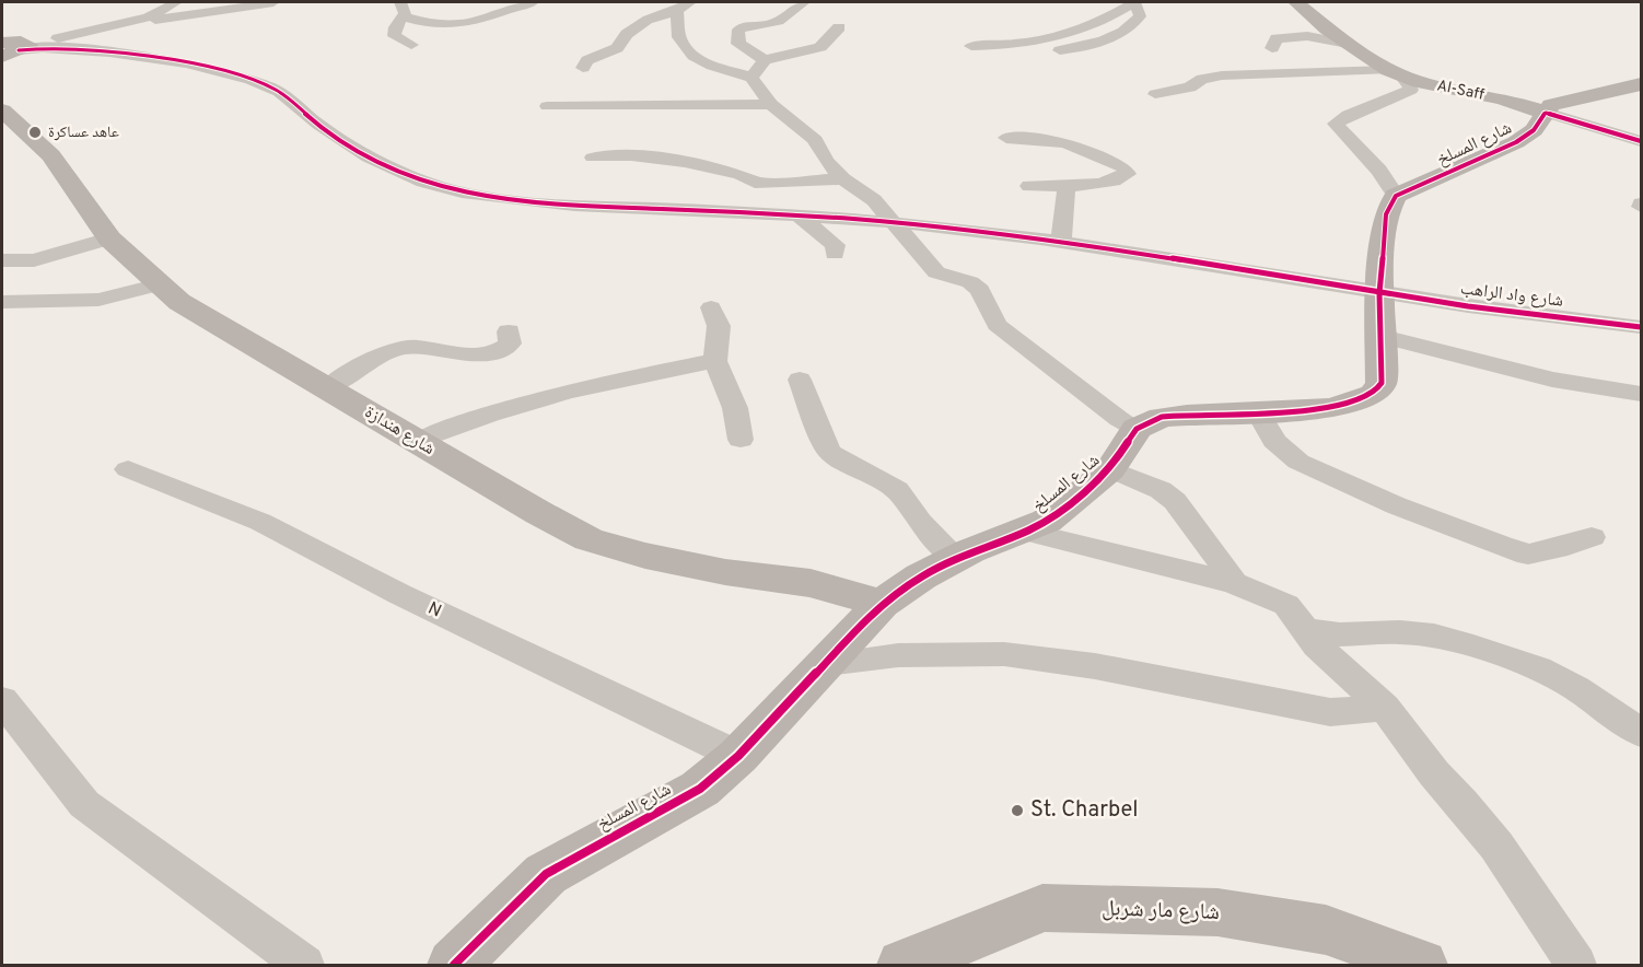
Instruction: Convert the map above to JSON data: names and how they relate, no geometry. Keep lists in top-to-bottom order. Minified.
{"streets":{"street":["Al-Saff","شارع المسلخ","شارع واد الراهب","شارع هندازة","N","شارع مار شربل"]},"crossings":[["Al-Saff","شارع المسلخ"],["شارع المسلخ","شارع هندازة"],["شارع المسلخ","N"]],"places":["عاهد عساكرة","St. Charbel"]}
